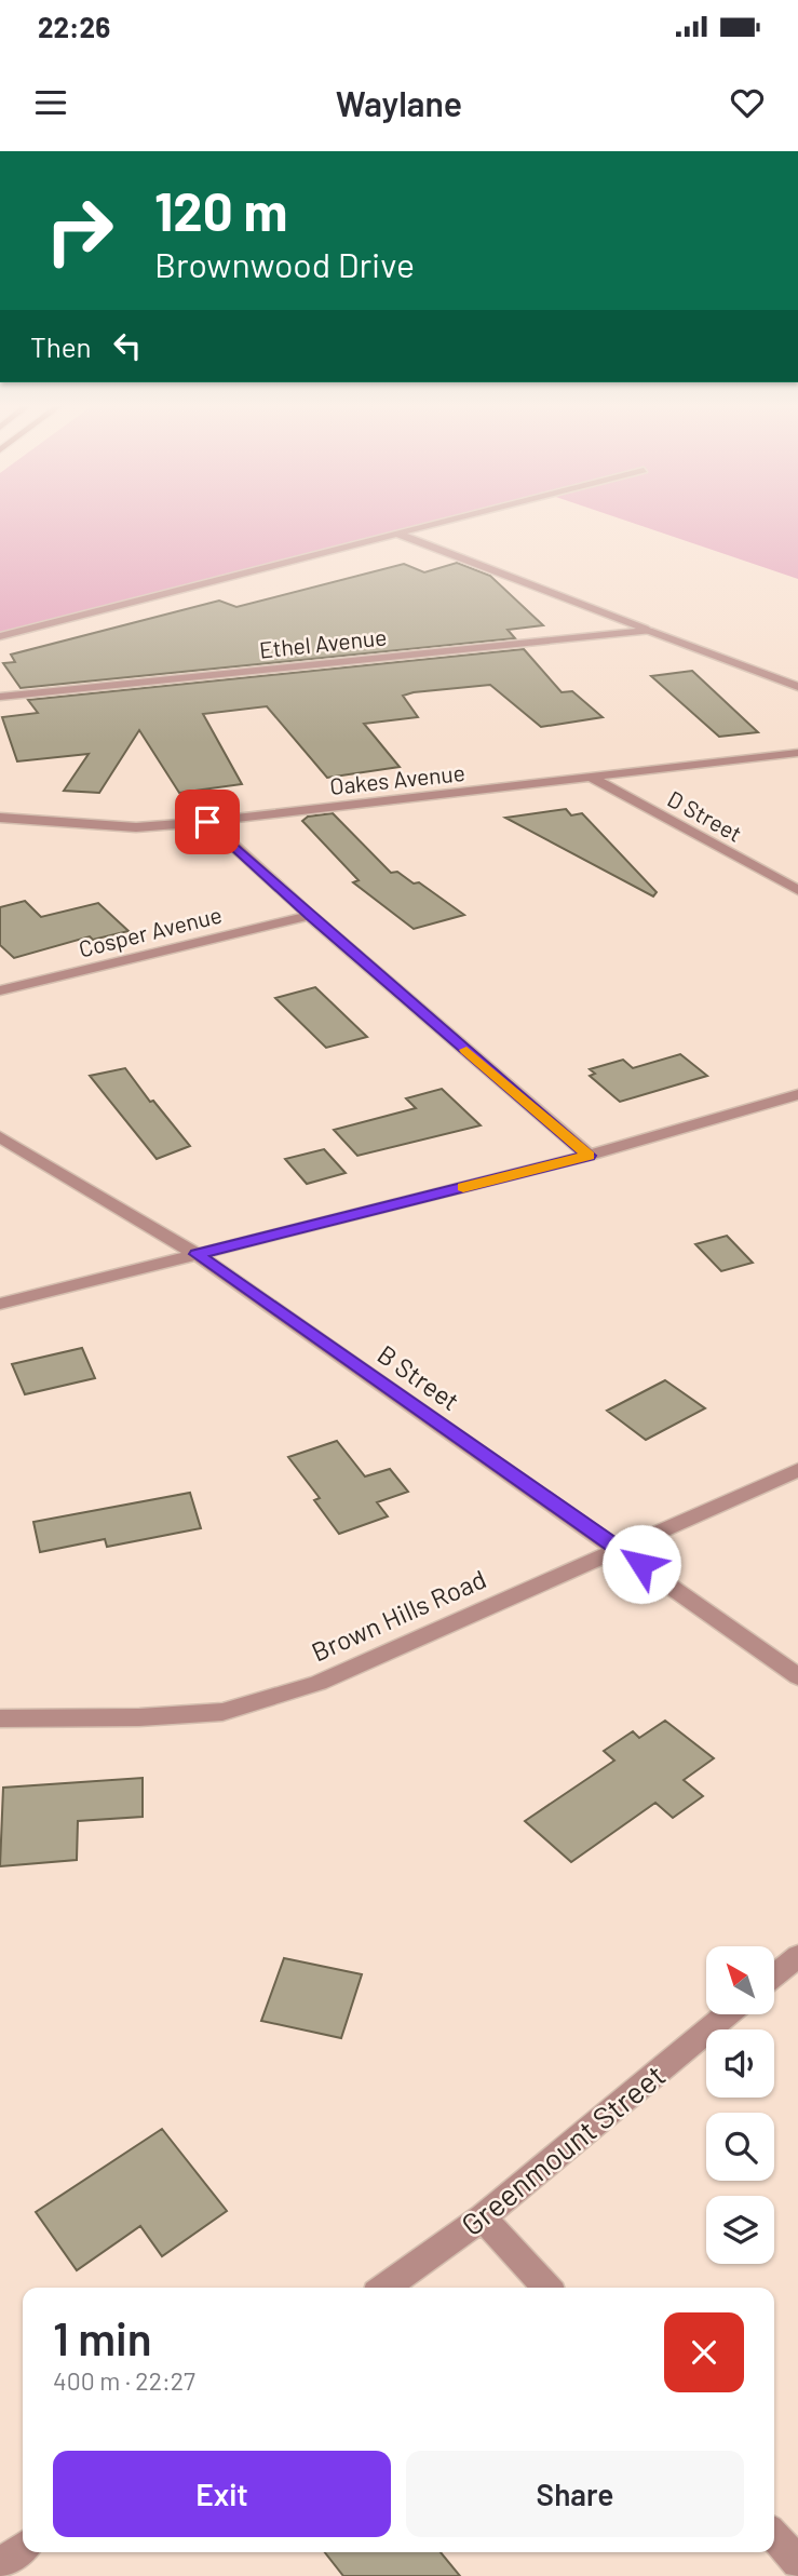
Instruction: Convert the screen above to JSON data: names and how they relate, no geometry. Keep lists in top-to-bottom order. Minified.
{"streets":{"street":["Ethel Avenue","Oakes Avenue","D Street","Cosper Avenue","B Street","Brown Hills Road","Greenmount Street"]},"crossings":[["Oakes Avenue","D Street"],["B Street","Brown Hills Road"]],"north":"top left","page":{"status":"22:26","header":"Waylane","turn":["120 m","Brownwood Drive"],"then":"Then","heading":["1 min","400 m · 22:27"],"buttons":["Exit","Share"]}}
